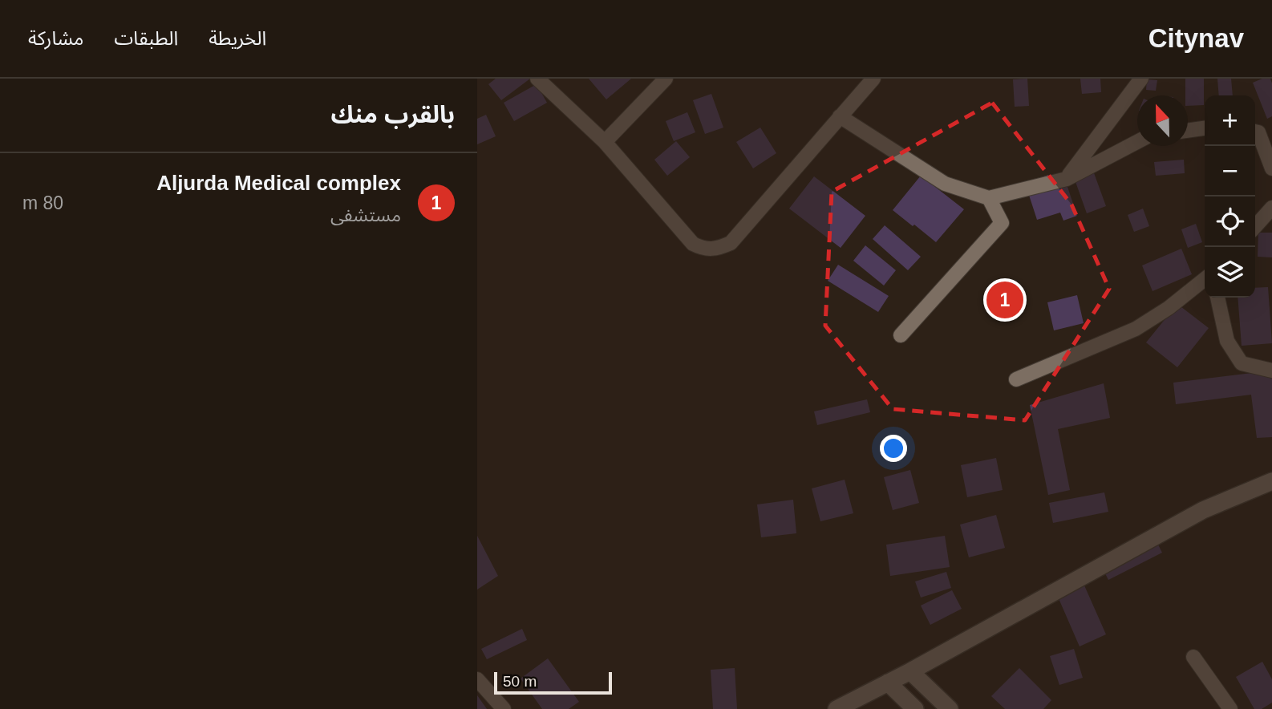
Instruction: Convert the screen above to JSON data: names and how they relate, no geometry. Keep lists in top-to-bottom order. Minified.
{"scale_bar":"50 m","north":"top","page":{"header":"Citynav","nav":["الخريطة","الطبقات","مشاركة"],"heading":"بالقرب منك","map_buttons":["+","−"],"list":[{"mark":"1","name":"Aljurda Medical complex","note":"مستشفى","value":"80 m"}],"pins":"1","scale":"50 m"}}
